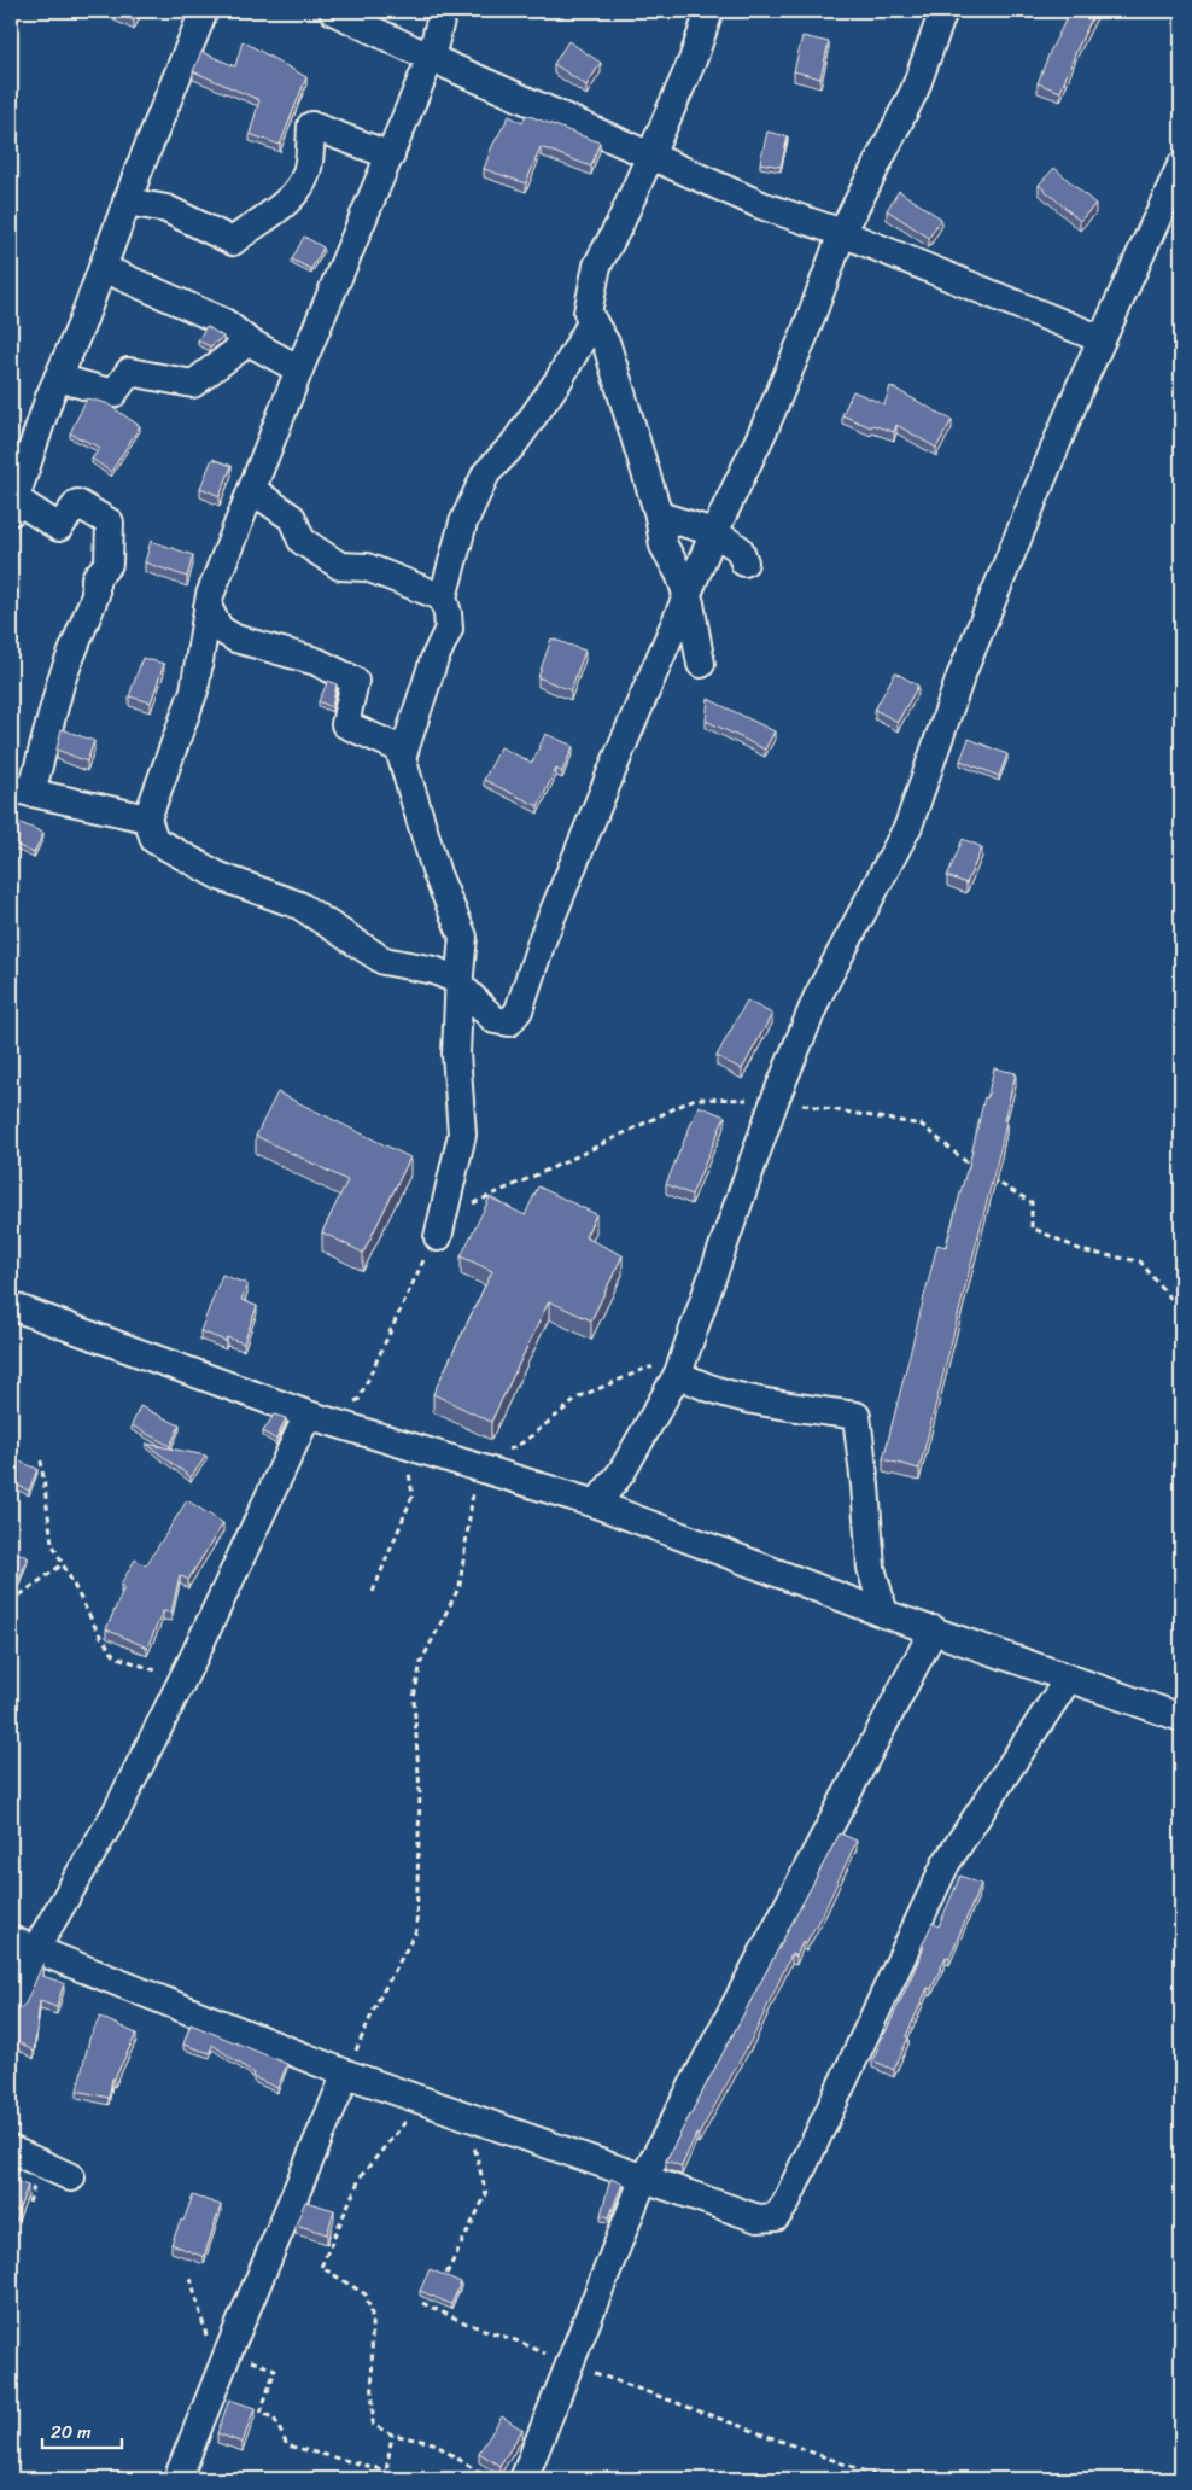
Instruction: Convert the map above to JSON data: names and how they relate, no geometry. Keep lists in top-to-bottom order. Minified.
{"scale_bar":"20 m"}
